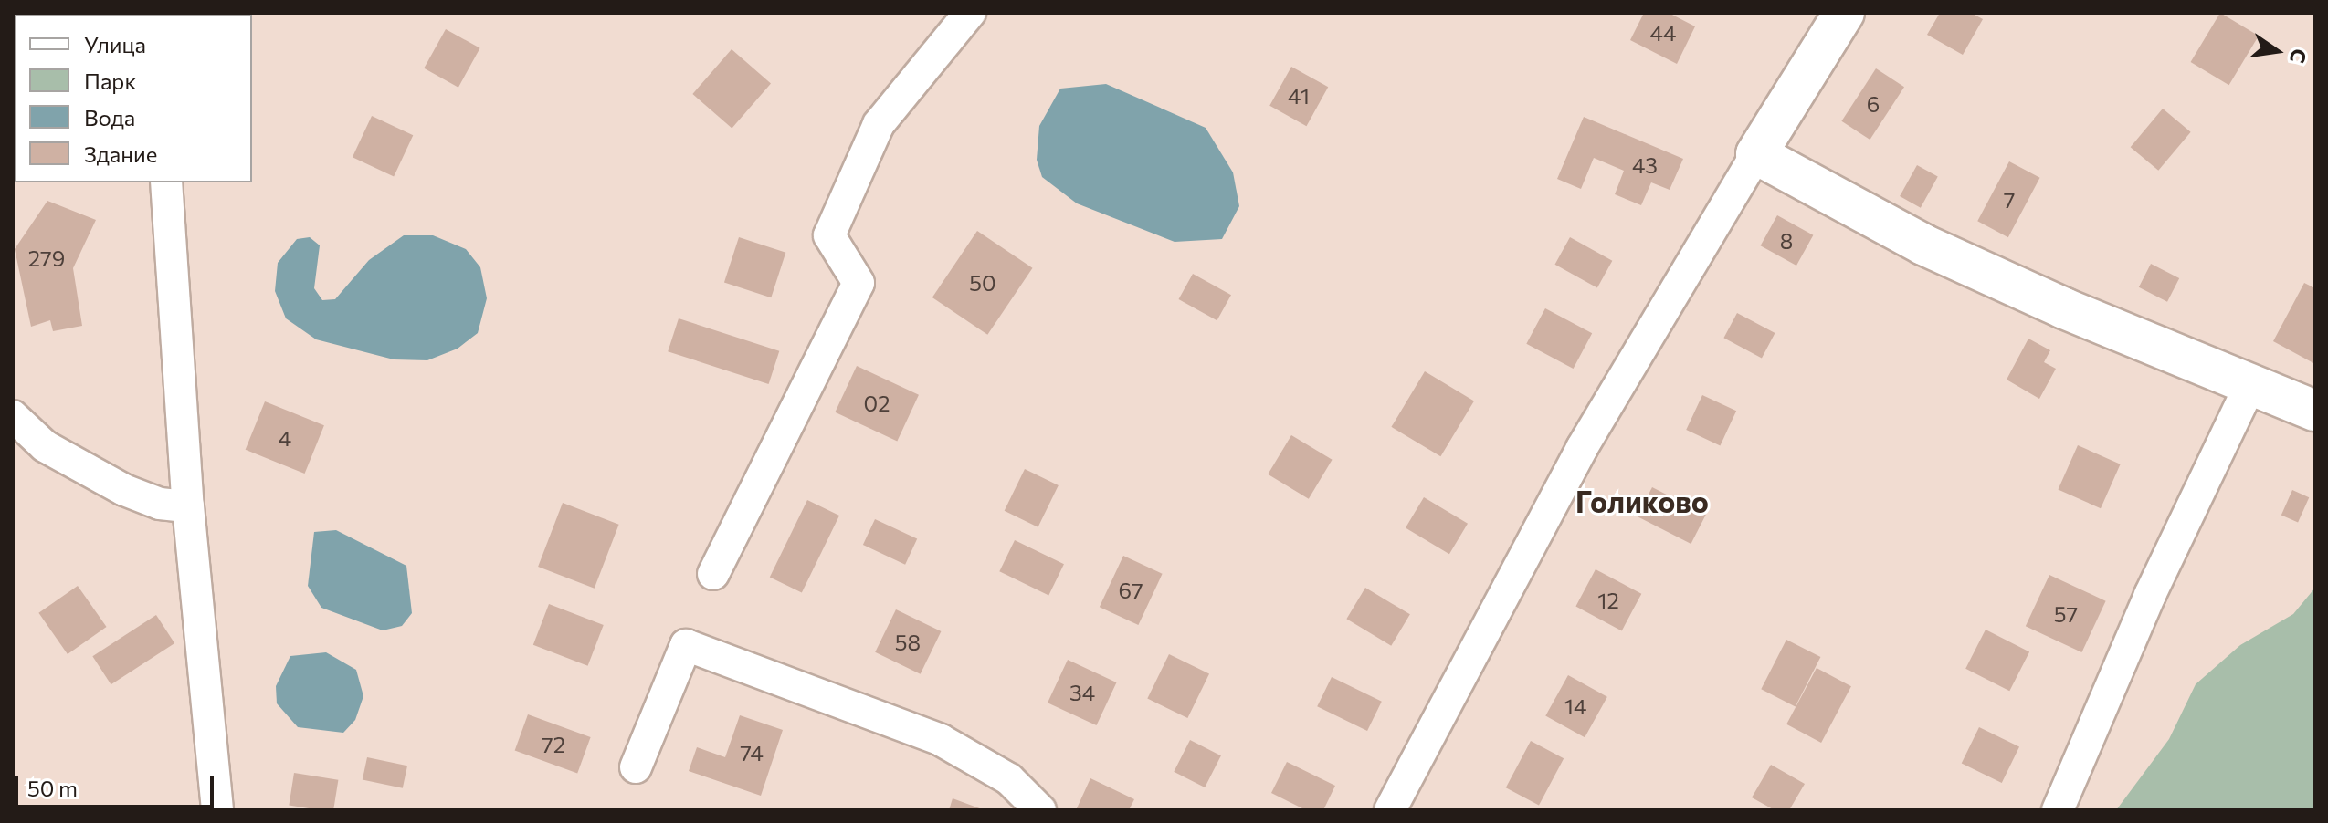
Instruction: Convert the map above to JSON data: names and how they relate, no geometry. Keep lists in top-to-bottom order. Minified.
{"districts":["Голиково"],"house_numbers":["44","41","6","43","7","8","279","50","02","4","67","12","57","58","34","14","72","74"],"legend":["Улица","Парк","Вода","Здание"],"scale_bar":"50 m","north":"right"}
